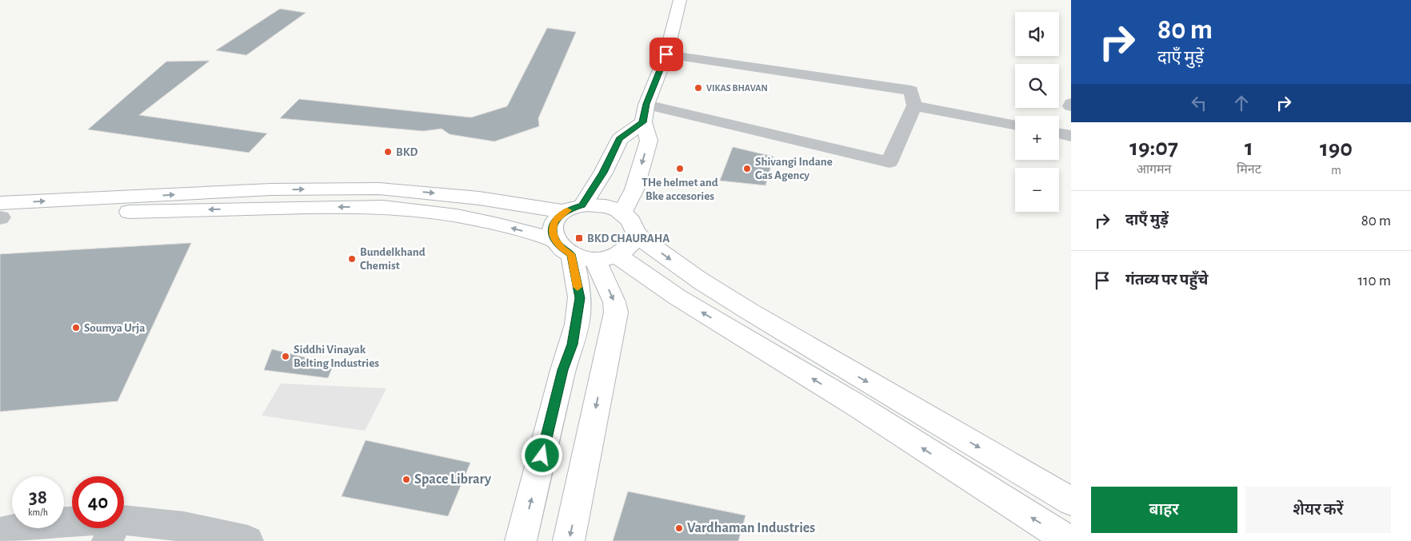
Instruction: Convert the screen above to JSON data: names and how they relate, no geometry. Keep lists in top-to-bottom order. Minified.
{"places":{"other":["VIKAS BHAVAN","BKD","THe helmet and Bke accesories","Shivangi Indane Gas Agency","Bundelkhand Chemist","Soumya Urja","Siddhi Vinayak Belting Industries","Space Library","Vardhaman Industries"],"transit":["BKD CHAURAHA"]},"page":{"turn":["80 m","दाएँ मुड़ें"],"map_buttons":["+","−"],"eta":["19:07","आगमन","1","मिनट","190","m"],"list":[{"name":"दाएँ मुड़ें","value":"80 m"},{"name":"गंतव्य पर पहुँचे","value":"110 m"}],"speed":"38 km/h","limit":"40","buttons":["बाहर","शेयर करें"]}}
